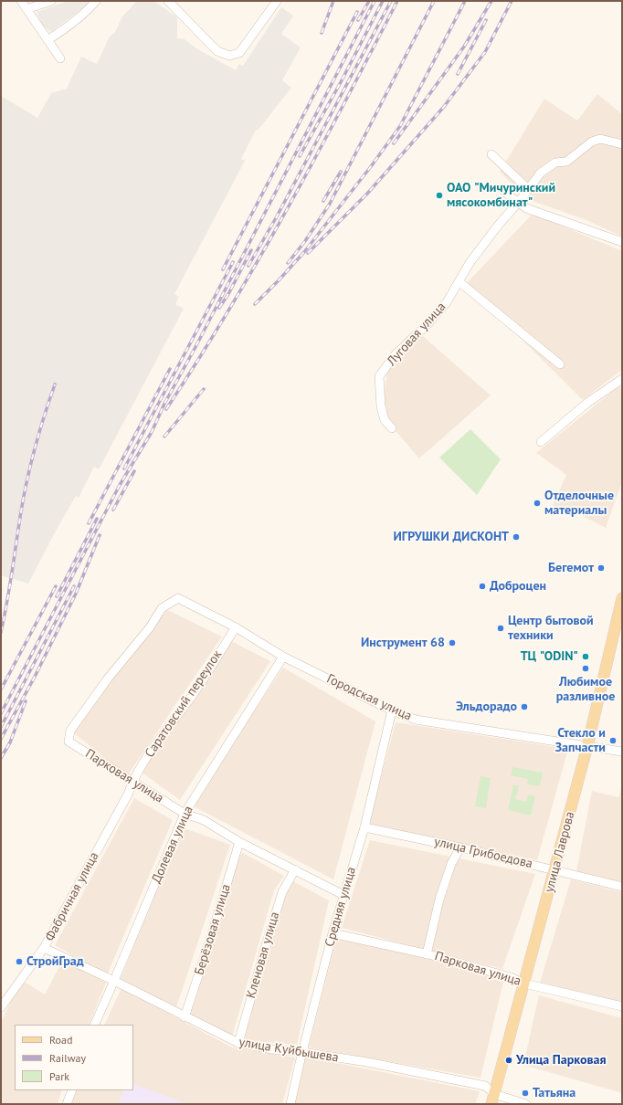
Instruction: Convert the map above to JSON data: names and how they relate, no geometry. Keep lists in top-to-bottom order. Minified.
{"streets":{"main road":["улица Лаврова"],"street":["Луговая улица","Городская улица","Саратовский переулок","Парковая улица","Долевая улица","улица Грибоедова","Фабричная улица","Средняя улица","Берёзовая улица","Кленовая улица","улица Куйбышева"]},"crossings":[["Городская улица","Саратовский переулок"],["Городская улица","Парковая улица"],["Городская улица","Долевая улица"],["Городская улица","улица Лаврова"],["Городская улица","Средняя улица"],["Саратовский переулок","Парковая улица"],["Саратовский переулок","Фабричная улица"],["Парковая улица","Долевая улица"],["Парковая улица","улица Лаврова"],["Парковая улица","Фабричная улица"],["Парковая улица","Средняя улица"],["Парковая улица","Берёзовая улица"],["Парковая улица","Кленовая улица"],["Долевая улица","улица Куйбышева"],["улица Лаврова","улица Грибоедова"],["улица Лаврова","улица Куйбышева"],["улица Грибоедова","Средняя улица"],["Фабричная улица","улица Куйбышева"],["Средняя улица","улица Куйбышева"],["Берёзовая улица","улица Куйбышева"],["Кленовая улица","улица Куйбышева"]],"places":["ОАО \"Мичуринский мясокомбинат\"","Отделочные материалы","ИГРУШКИ ДИСКОНТ","Бегемот","Доброцен","Центр бытовой техники","Инструмент 68","ТЦ \"ODIN\"","Любимое разливное","Эльдорадо","Стекло и Запчасти","СтройГрад","Улица Парковая","Татьяна"],"legend":["Road","Railway","Park"]}
